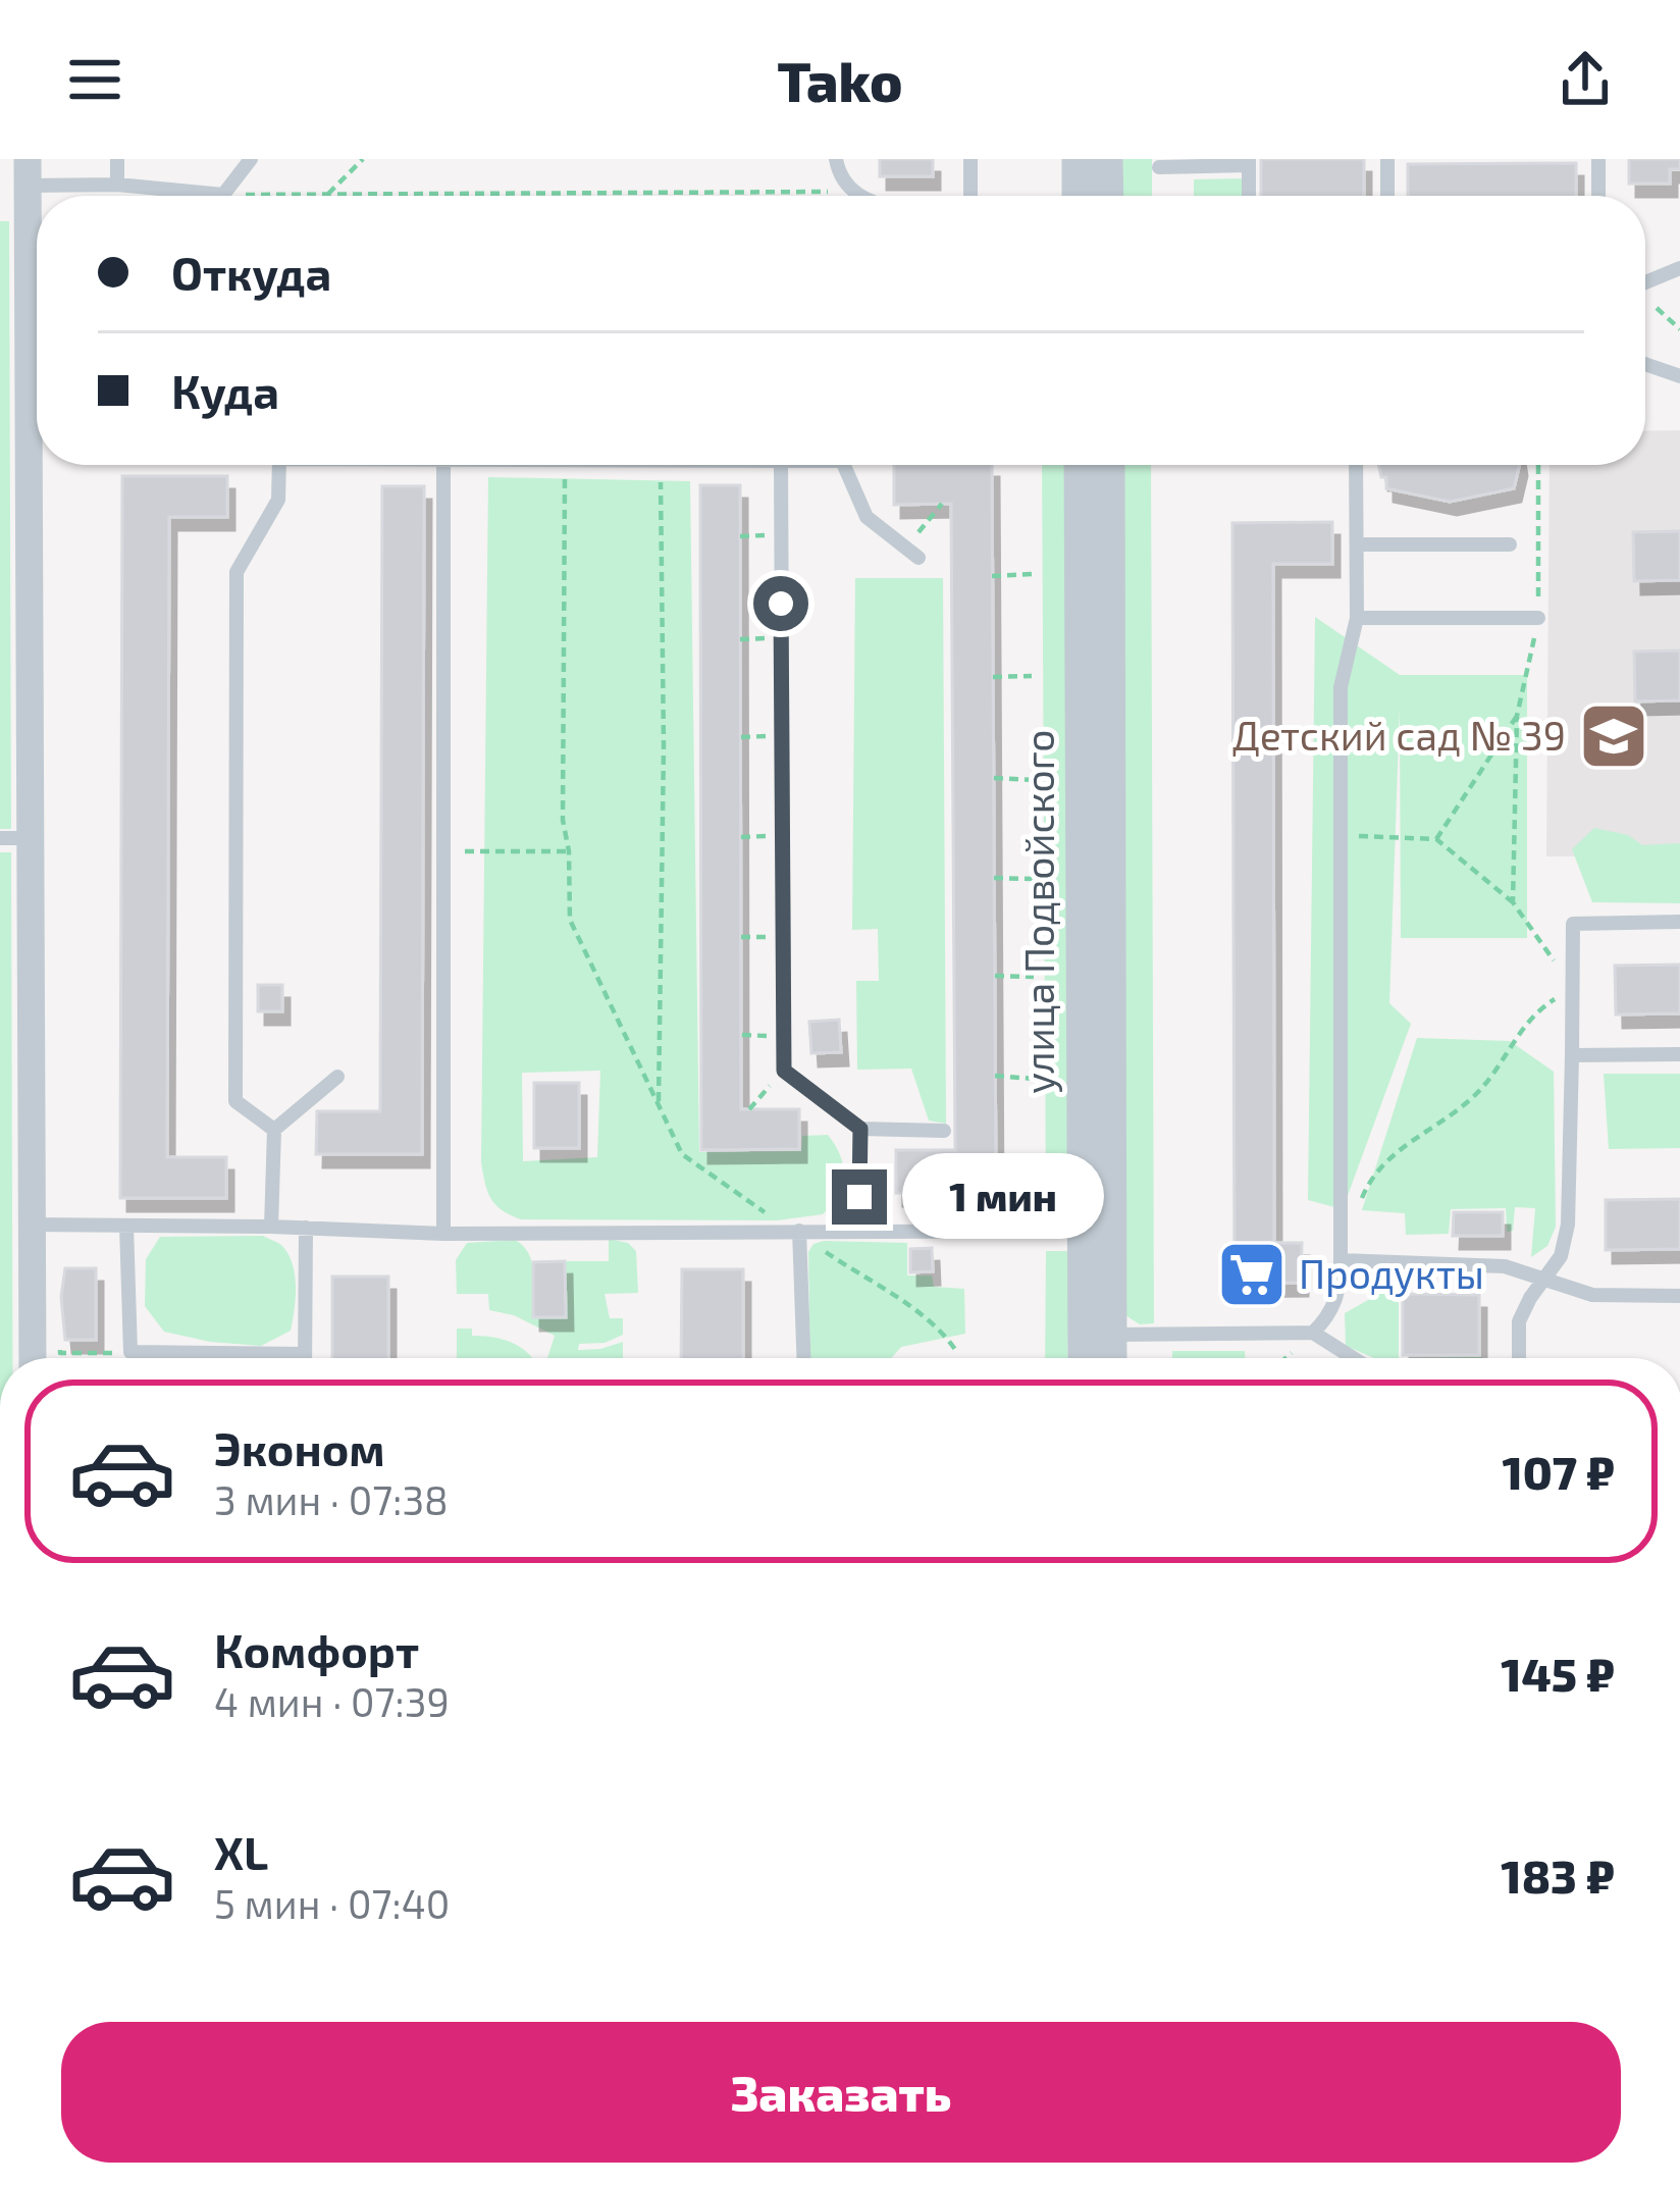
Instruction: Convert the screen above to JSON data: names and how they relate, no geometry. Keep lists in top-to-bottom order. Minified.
{"streets":{"street":["улица Подвойского"]},"places":{"school or university":["Детский сад № 39"],"supermarket":["Продукты"]},"page":{"header":"Tako","banner":["Откуда","Куда"],"bubble":"1 мин","list":[{"name":"Эконом","note":"3 мин · 07:38","value":"107 ₽"},{"name":"Комфорт","note":"4 мин · 07:39","value":"145 ₽"},{"name":"XL","note":"5 мин · 07:40","value":"183 ₽"}],"buttons":"Заказать"}}
